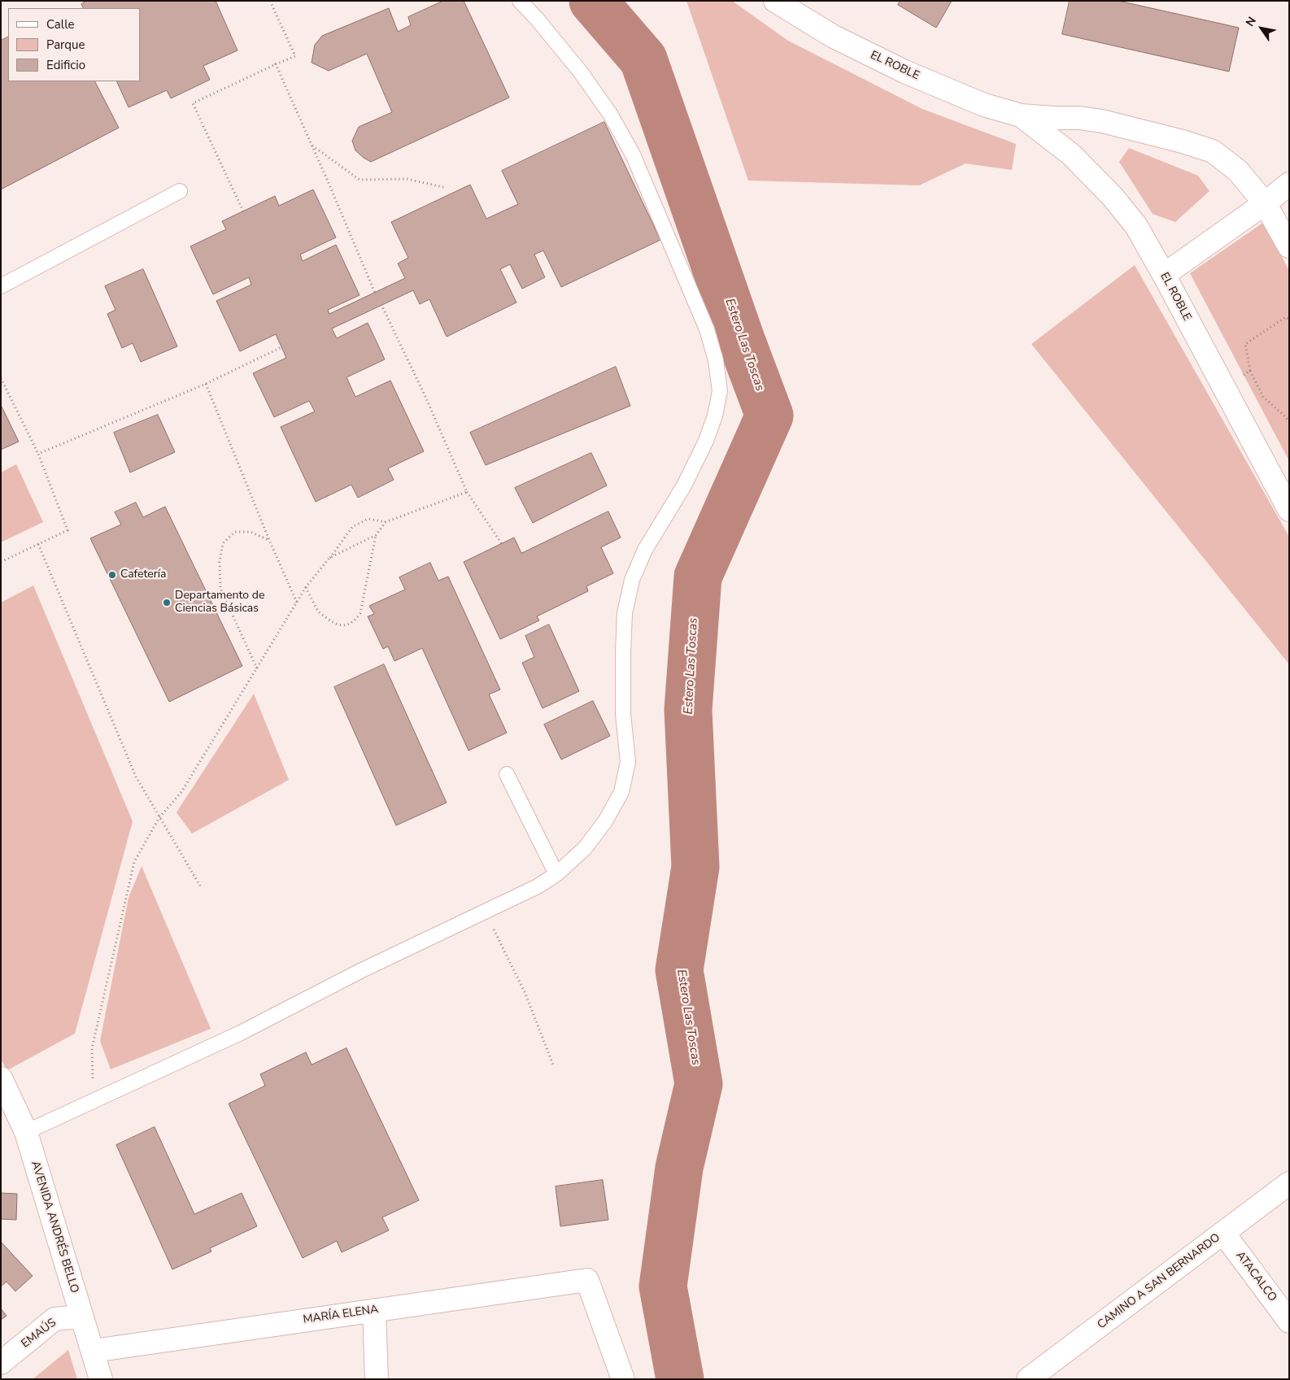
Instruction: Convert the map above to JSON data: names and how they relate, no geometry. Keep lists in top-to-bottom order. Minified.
{"streets":{"street":["EL ROBLE","AVENIDA ANDRÉS BELLO","ATACALCO","CAMINO A SAN BERNARDO","MARÍA ELENA","EMAÚS"]},"crossings":[["AVENIDA ANDRÉS BELLO","MARÍA ELENA"],["AVENIDA ANDRÉS BELLO","EMAÚS"],["ATACALCO","CAMINO A SAN BERNARDO"]],"water":["Estero Las Toscas"],"places":["Cafetería","Departamento de Ciencias Básicas"],"legend":["Calle","Parque","Edificio"],"north":"top left"}
